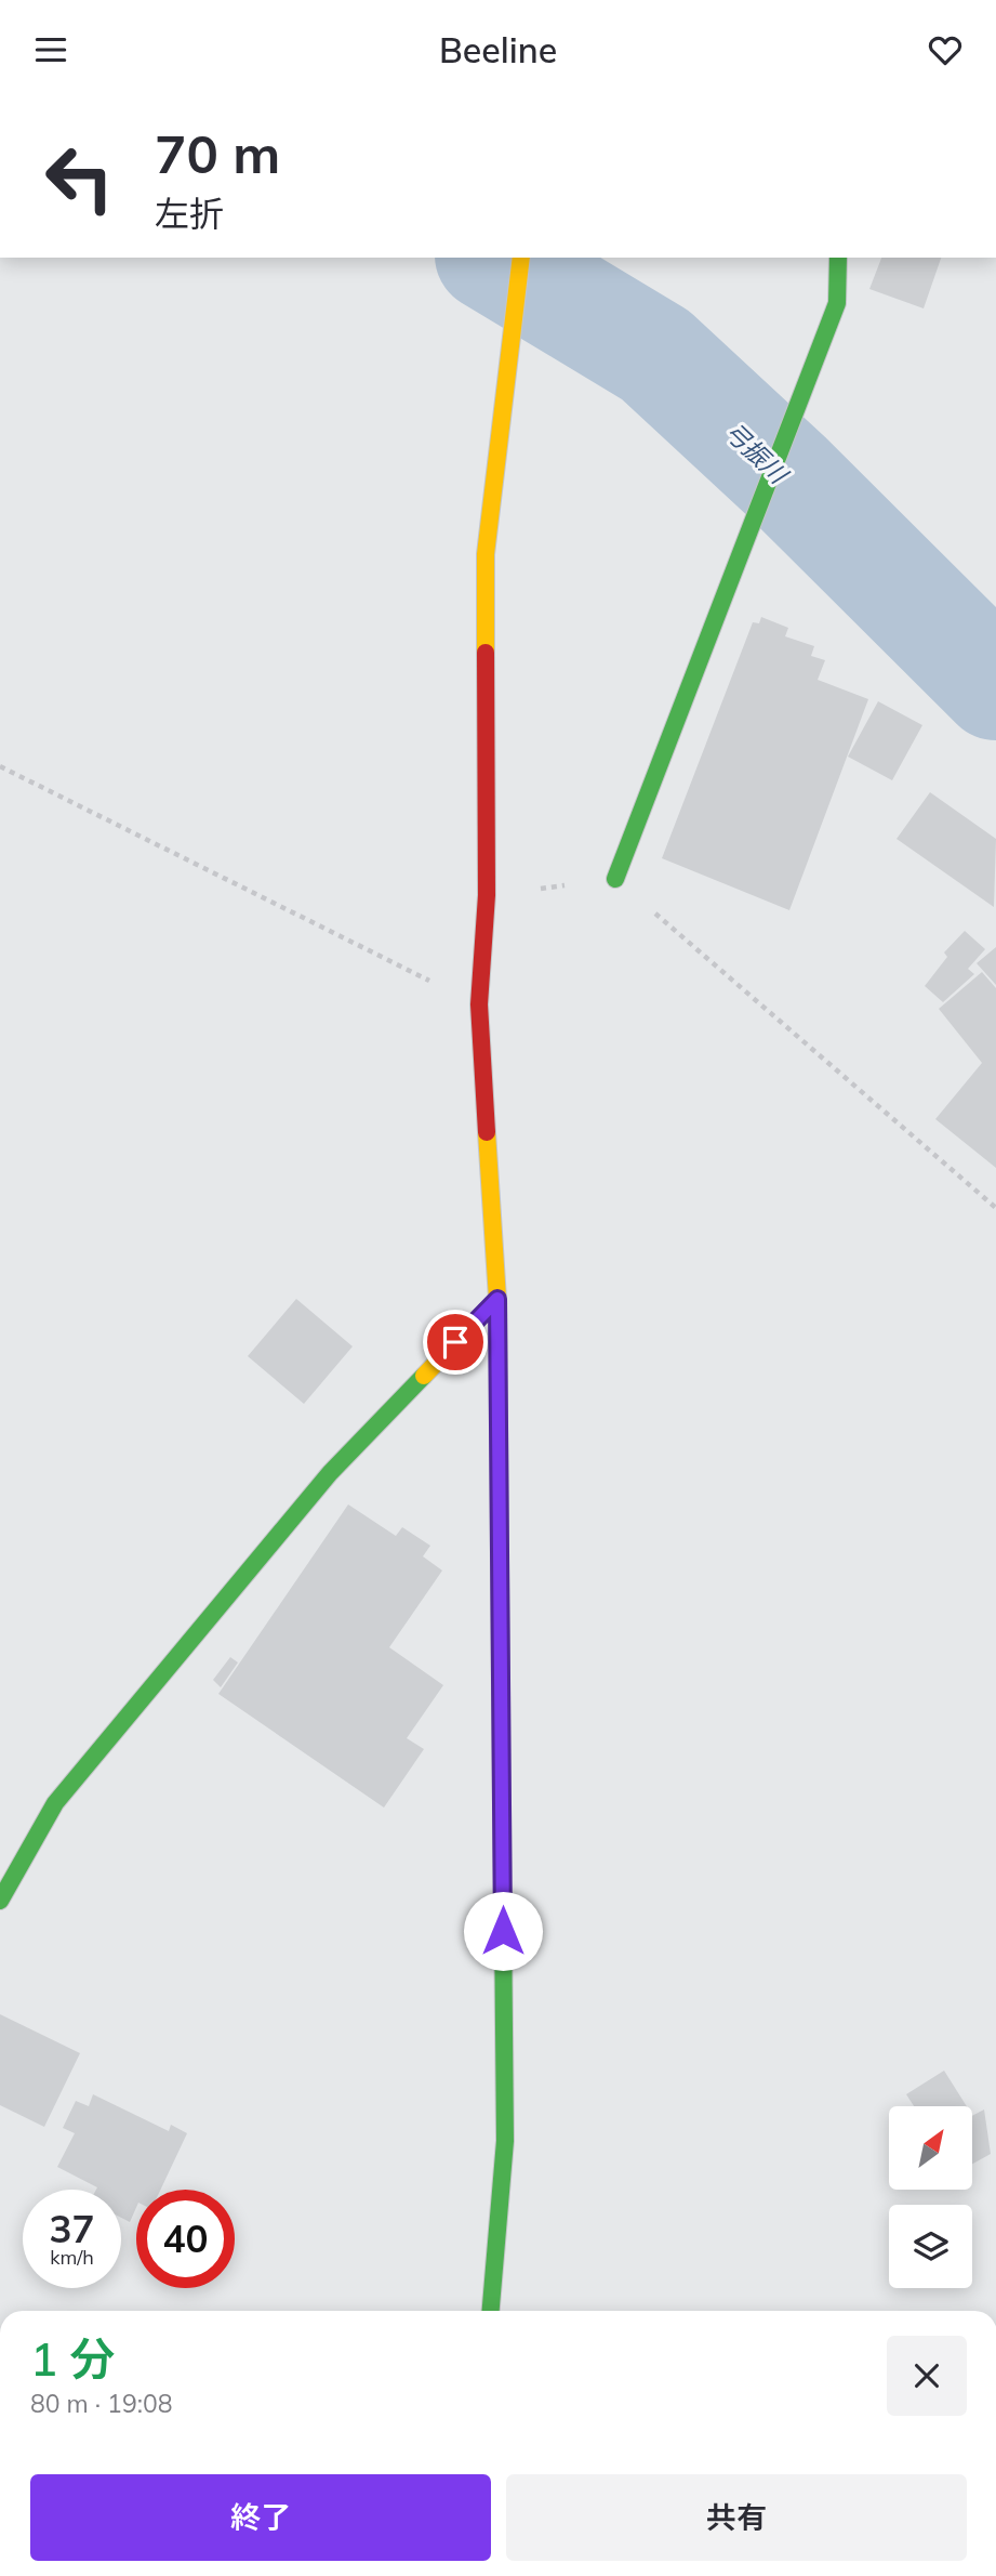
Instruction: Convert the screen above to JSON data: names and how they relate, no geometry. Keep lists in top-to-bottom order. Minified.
{"water":["弓振川"],"north":"top right","page":{"header":"Beeline","turn":["70 m","左折"],"speed":"37 km/h","limit":"40","heading":["1 分","80 m · 19:08"],"buttons":["終了","共有"]}}
